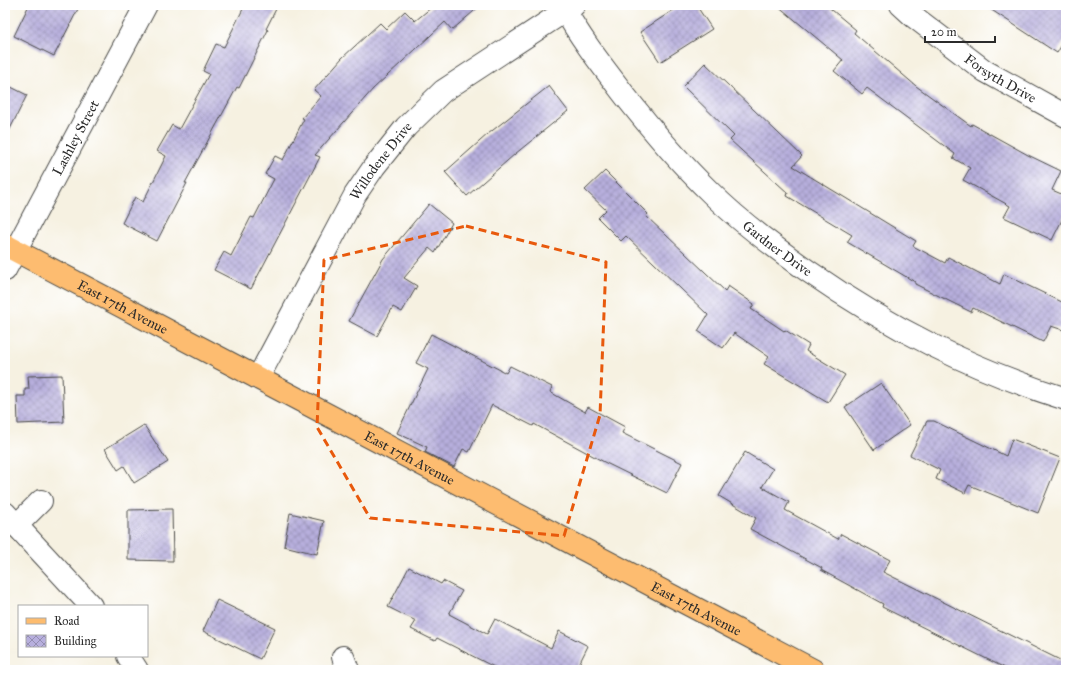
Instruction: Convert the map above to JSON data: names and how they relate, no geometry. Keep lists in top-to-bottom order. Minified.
{"streets":{"main road":["East 17th Avenue"],"street":["Forsyth Drive","Lashley Street","Willodene Drive","Gardner Drive"]},"crossings":[["Lashley Street","East 17th Avenue"],["Willodene Drive","Gardner Drive"],["Willodene Drive","East 17th Avenue"]],"legend":["Road","Building"],"scale_bar":"20 m"}
